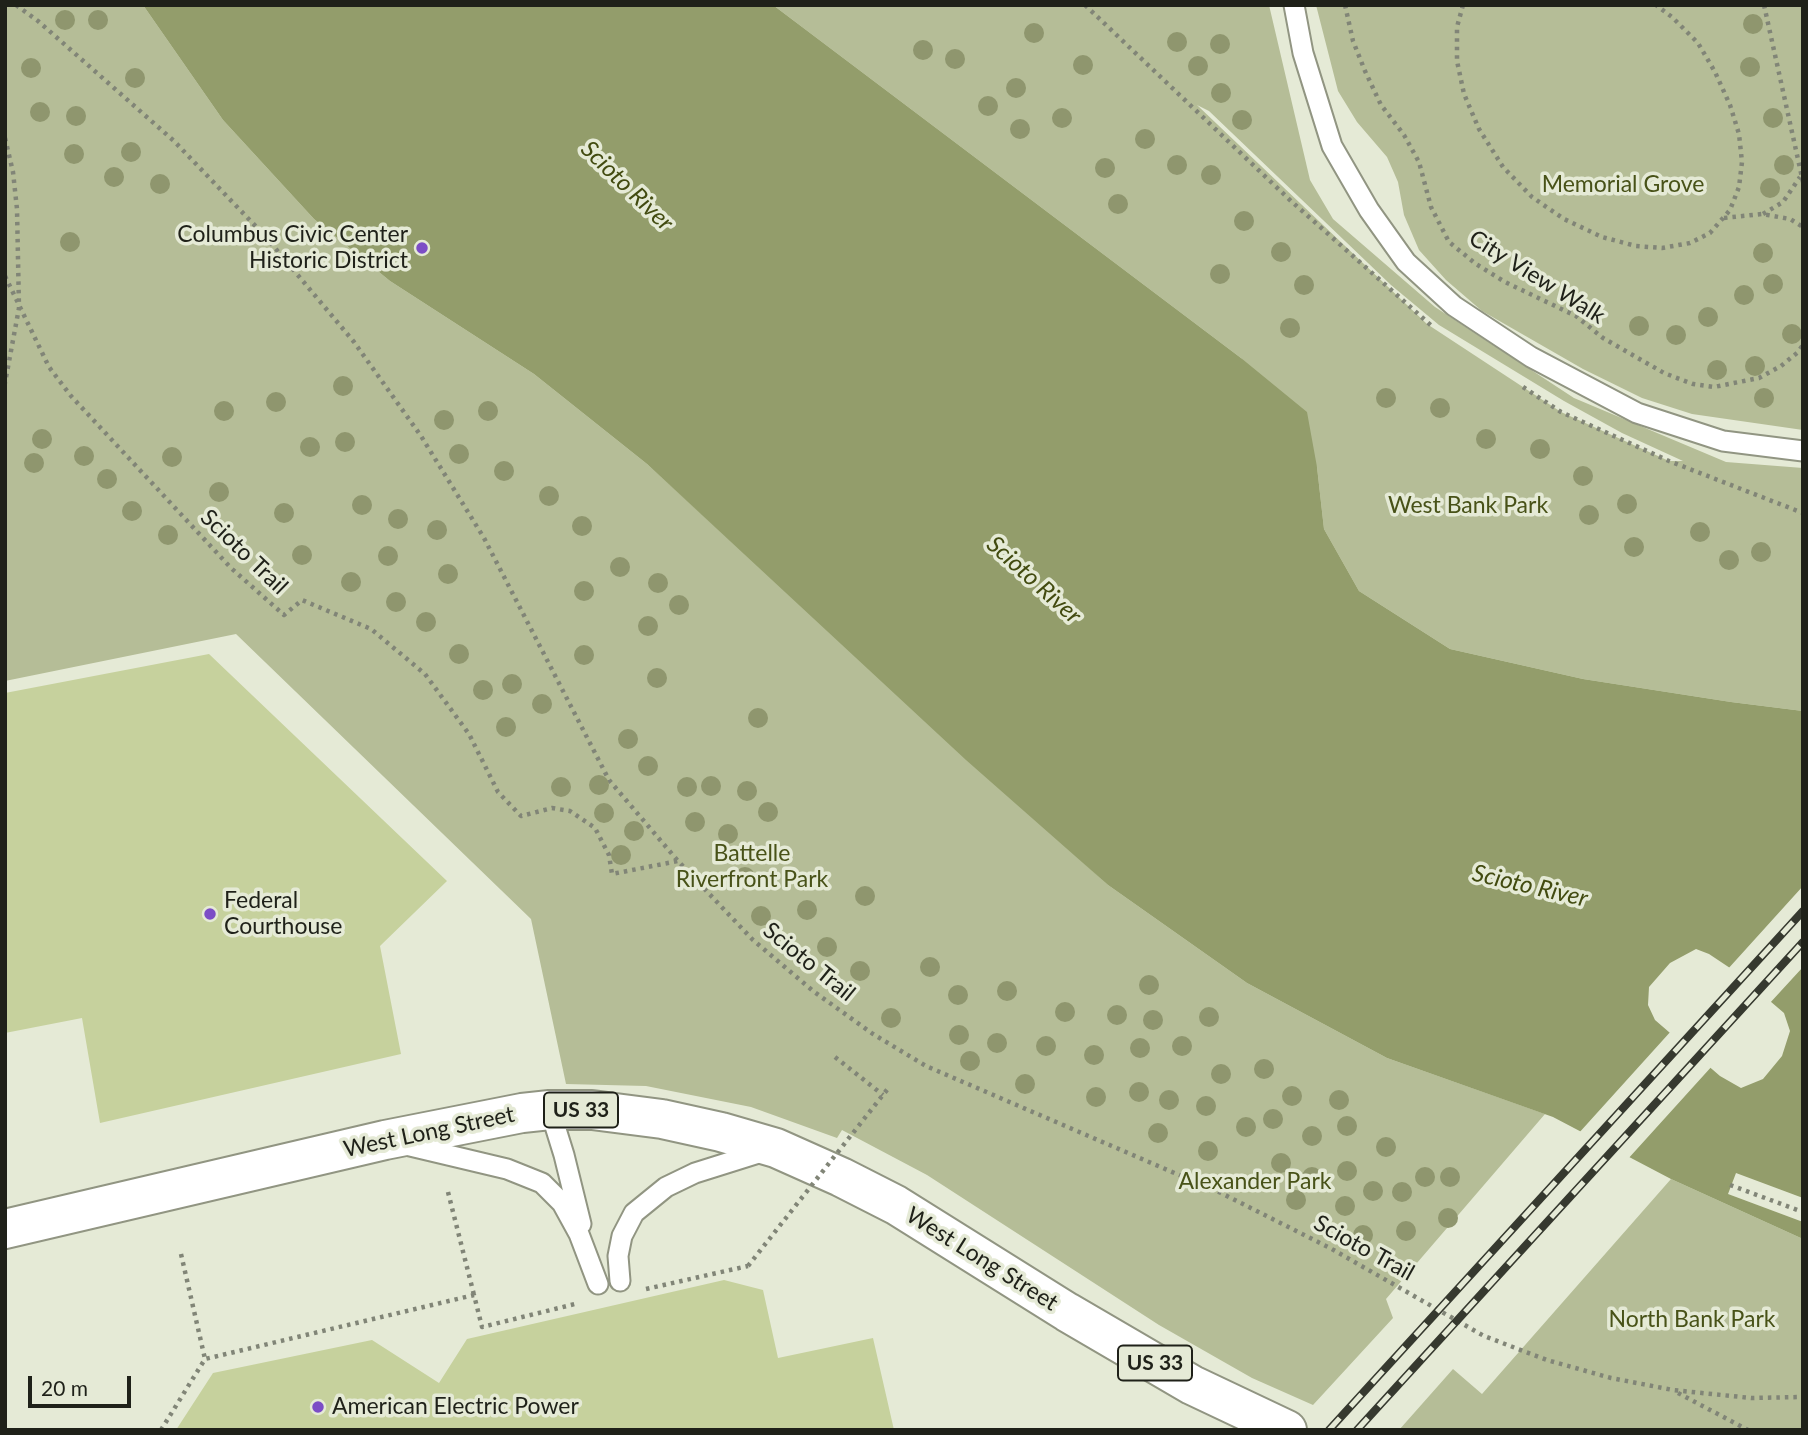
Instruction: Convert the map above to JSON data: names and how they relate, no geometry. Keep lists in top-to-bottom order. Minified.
{"streets":{"main road":["US 33","West Long Street"],"path":["City View Walk","Scioto Trail"]},"water":["Scioto River"],"parks":["Memorial Grove","West Bank Park","Battelle Riverfront Park","Alexander Park","North Bank Park"],"places":["Columbus Civic Center Historic District","Federal Courthouse","American Electric Power"],"scale_bar":"20 m"}
